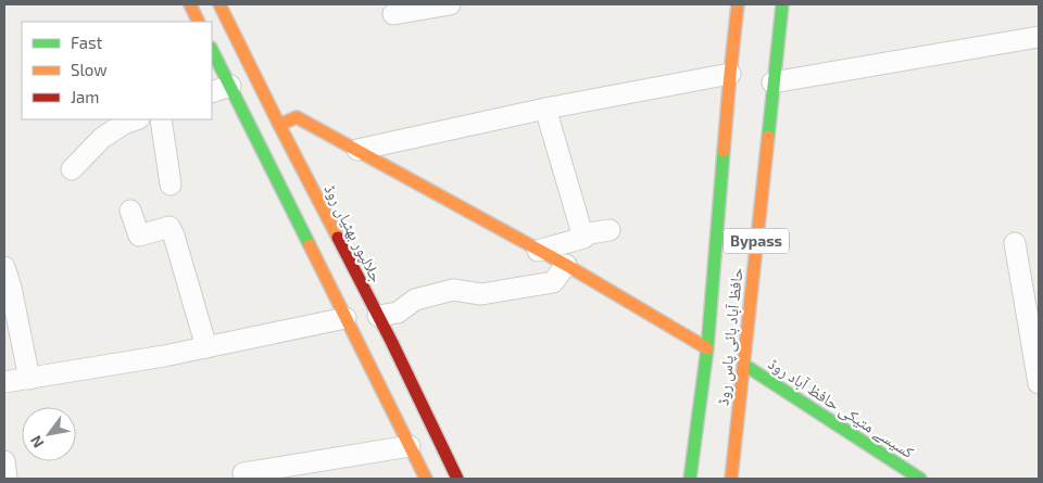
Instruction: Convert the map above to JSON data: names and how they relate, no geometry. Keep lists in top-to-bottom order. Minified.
{"streets":{"main road":["جلالپور بھٹیاں روڈ","Bypass","حافظ آباد بائی پاس روڈ","کسیسے متیکی حافظ آباد روڈ"]},"crossings":[["حافظ آباد بائی پاس روڈ","کسیسے متیکی حافظ آباد روڈ"]],"legend":["Fast","Slow","Jam"],"north":"bottom left"}
